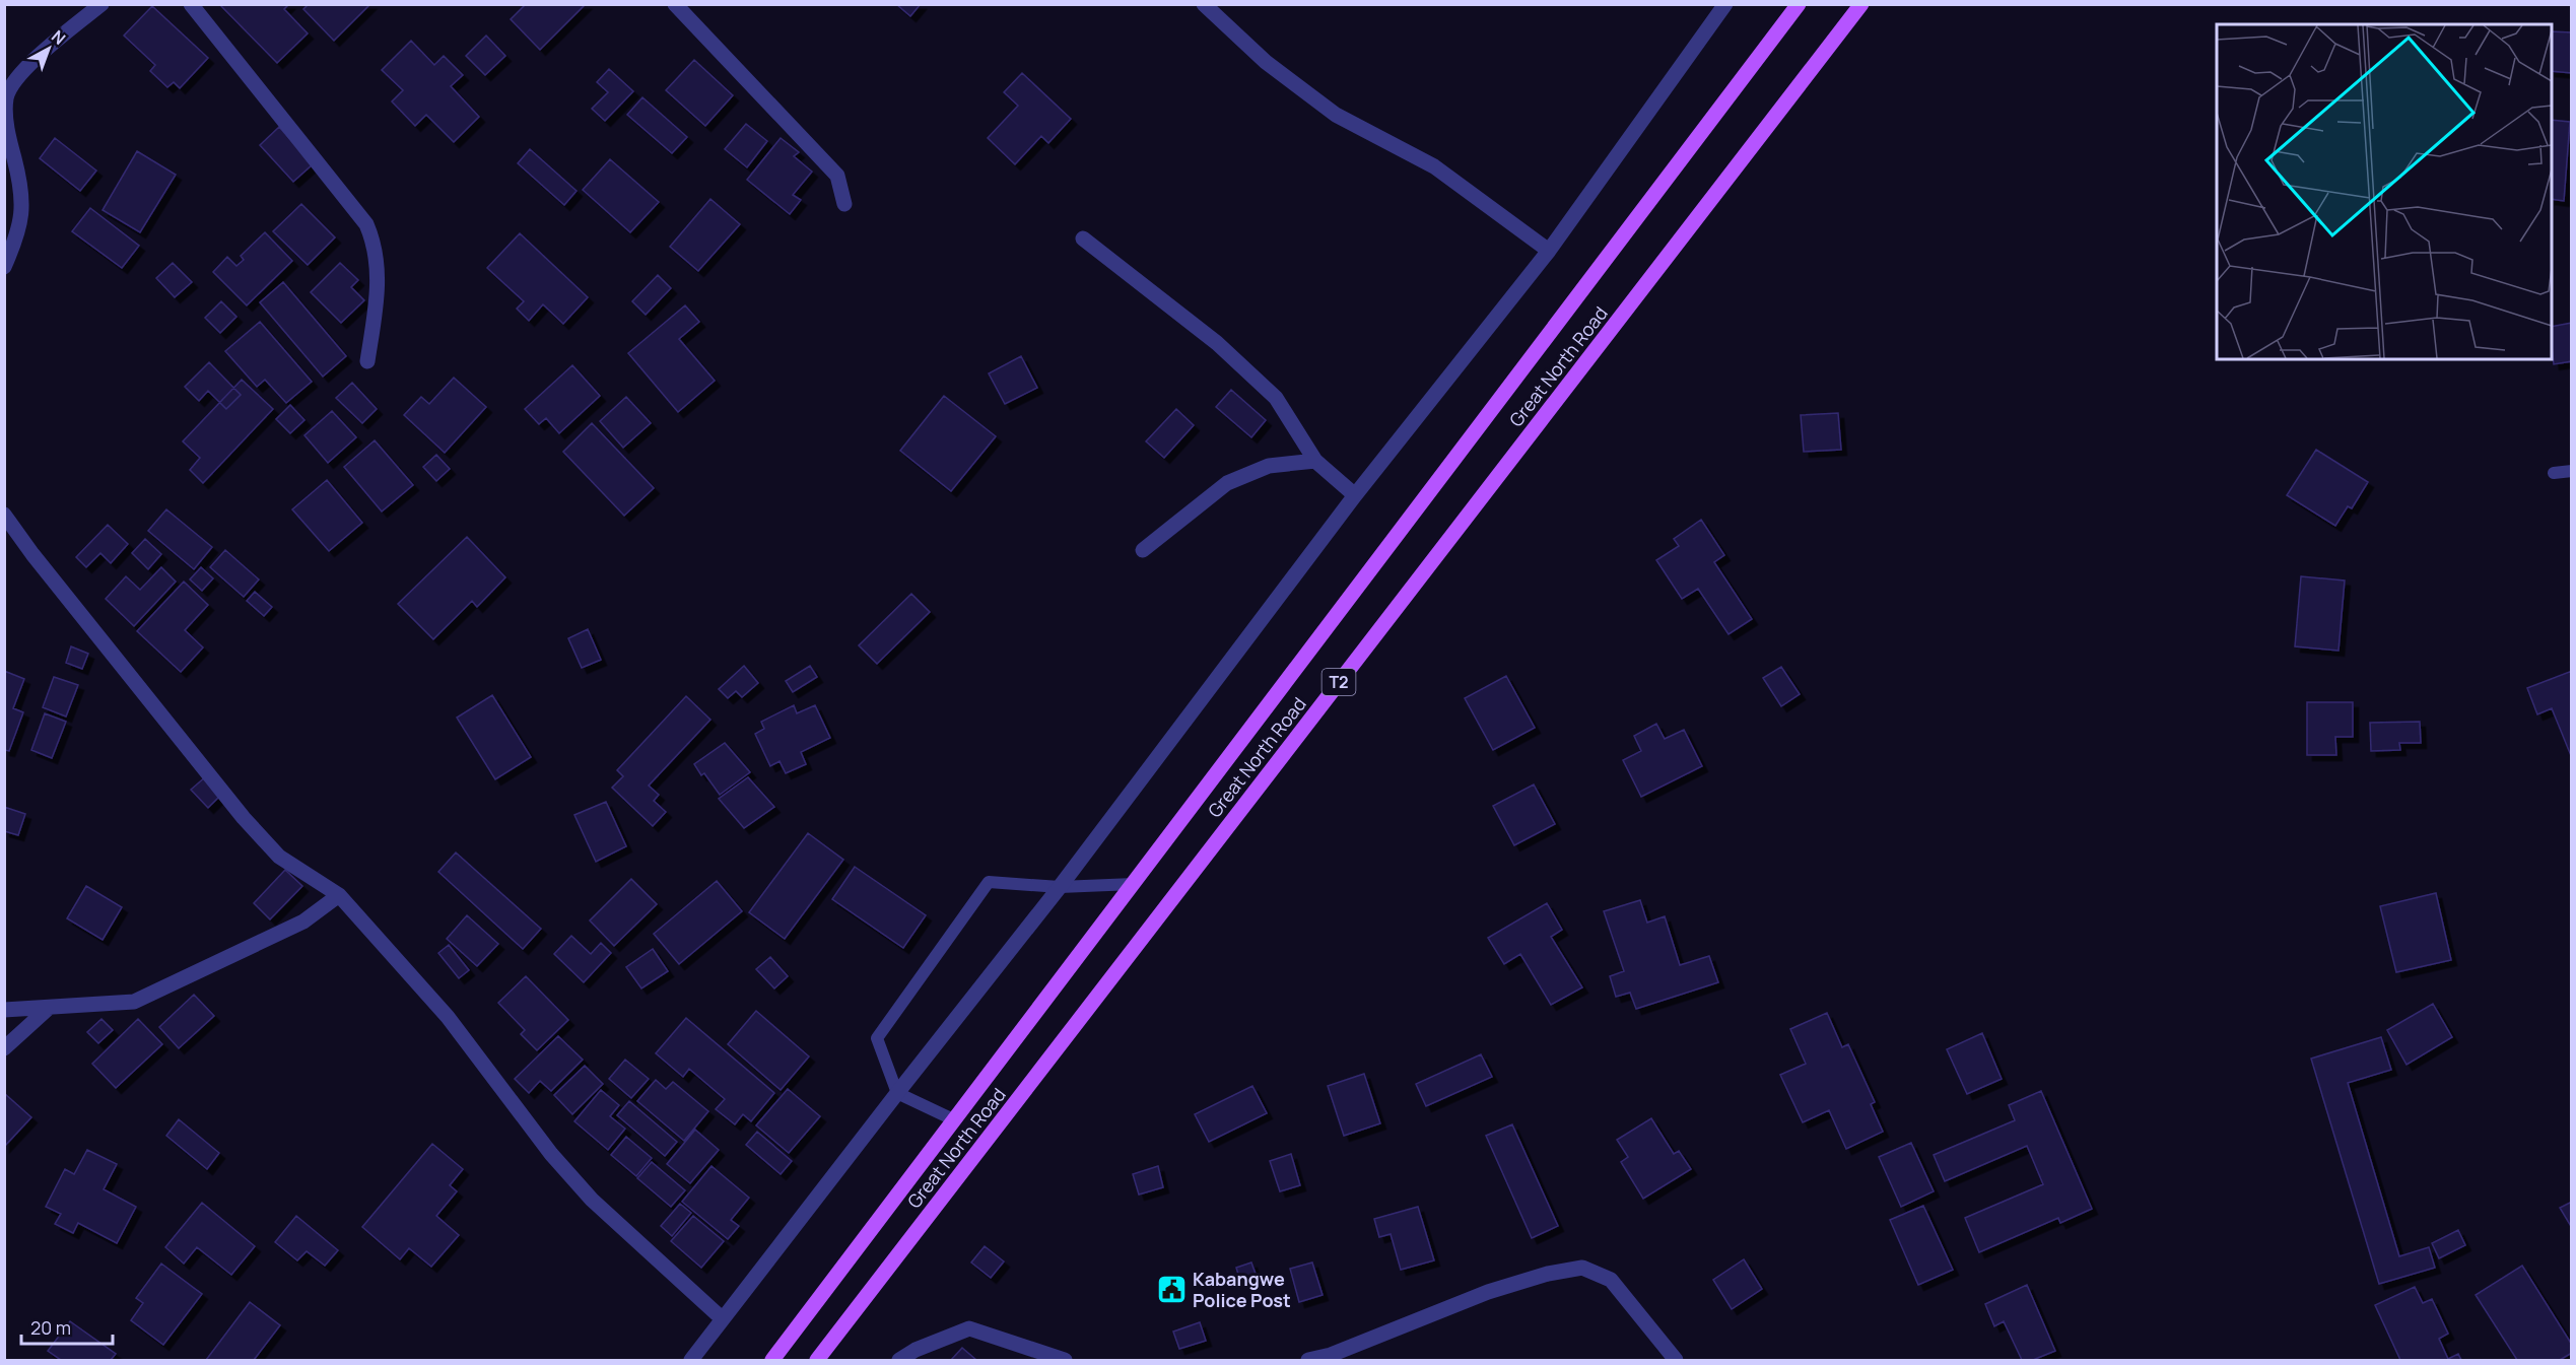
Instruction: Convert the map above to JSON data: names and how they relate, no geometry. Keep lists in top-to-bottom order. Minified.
{"streets":{"main road":["Great North Road","T2"]},"places":{"public building":["Kabangwe Police Post"]},"scale_bar":"20 m","north":"top right"}
